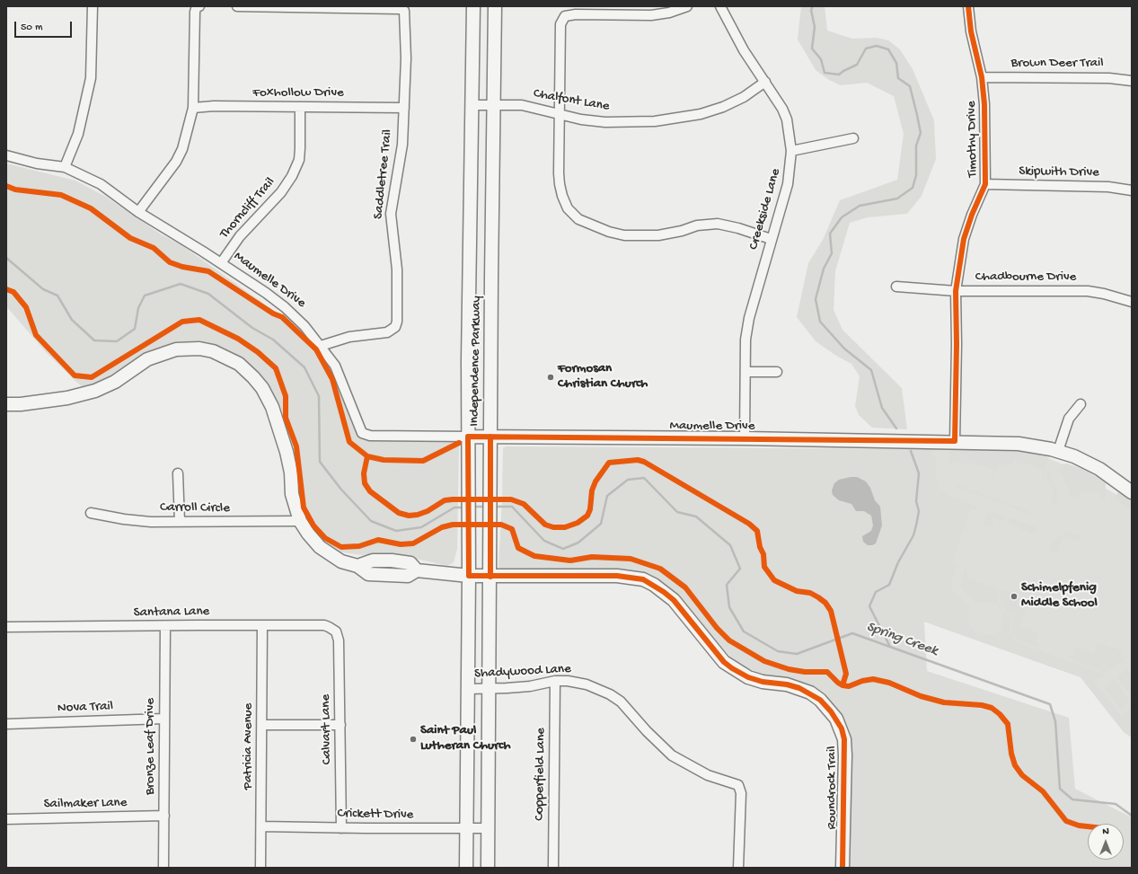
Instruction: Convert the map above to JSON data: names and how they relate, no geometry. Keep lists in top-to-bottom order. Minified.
{"streets":{"street":["Brown Deer Trail","Foxhollow Drive","Chalfont Lane","Timothy Drive","Skipwith Drive","Saddletree Trail","Thorncliff Trail","Creekside Lane","Chadbourne Drive","Maumelle Drive","Independence Parkway","Carroll Circle","Santana Lane","Shadywood Lane","Nova Trail","Calvart Lane","Bronze Leaf Drive","Patricia Avenue","Copperfield Lane","Roundrock Trail","Sailmaker Lane","Crickett Drive"]},"crossings":[["Brown Deer Trail","Timothy Drive"],["Foxhollow Drive","Saddletree Trail"],["Foxhollow Drive","Thorncliff Trail"],["Chalfont Lane","Creekside Lane"],["Chalfont Lane","Independence Parkway"],["Timothy Drive","Skipwith Drive"],["Timothy Drive","Chadbourne Drive"],["Timothy Drive","Maumelle Drive"],["Saddletree Trail","Maumelle Drive"],["Thorncliff Trail","Maumelle Drive"],["Creekside Lane","Maumelle Drive"],["Maumelle Drive","Independence Parkway"],["Independence Parkway","Shadywood Lane"],["Independence Parkway","Roundrock Trail"],["Independence Parkway","Crickett Drive"],["Carroll Circle","Roundrock Trail"],["Santana Lane","Calvart Lane"],["Santana Lane","Bronze Leaf Drive"],["Santana Lane","Patricia Avenue"],["Shadywood Lane","Copperfield Lane"],["Nova Trail","Bronze Leaf Drive"],["Calvart Lane","Crickett Drive"],["Bronze Leaf Drive","Sailmaker Lane"],["Patricia Avenue","Crickett Drive"]],"water":["Spring Creek"],"places":["Formosan Christian Church","Schimelpfenig Middle School","Saint Paul Lutheran Church"],"scale_bar":"50 m","north":"top"}
